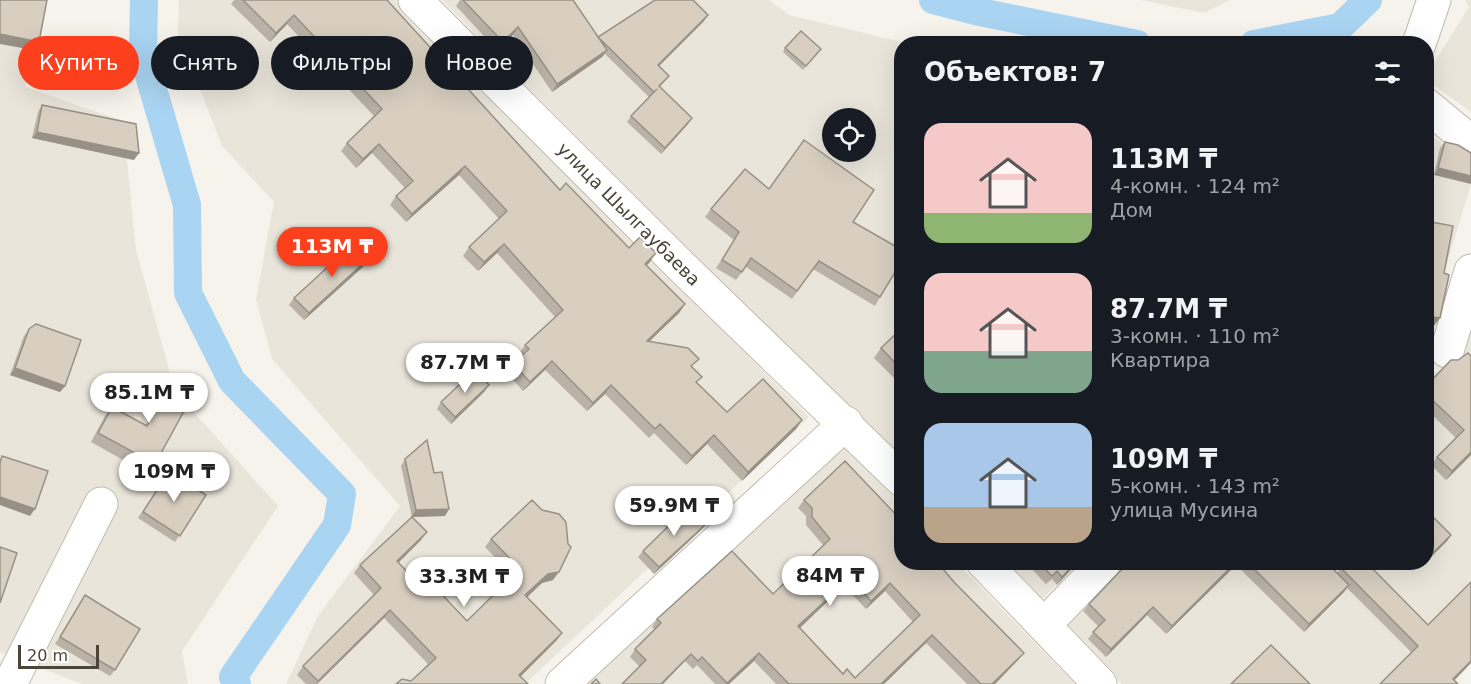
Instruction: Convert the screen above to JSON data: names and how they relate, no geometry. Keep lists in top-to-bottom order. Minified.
{"streets":{"street":["улица Шылгаубаева"]},"scale_bar":"20 m","page":{"chip":["Купить","Снять","Фильтры","Новое"],"heading":"Объектов: 7","list":[{"name":"113M ₸","note":"4-комн. · 124 m² · Дом"},{"name":"87.7M ₸","note":"3-комн. · 110 m² · Квартира"},{"name":"109M ₸","note":"5-комн. · 143 m² · улица Мусина"}],"price":["113M ₸","87.7M ₸","85.1M ₸","109M ₸","59.9M ₸","84M ₸","33.3M ₸"],"scale":"20 m"}}
